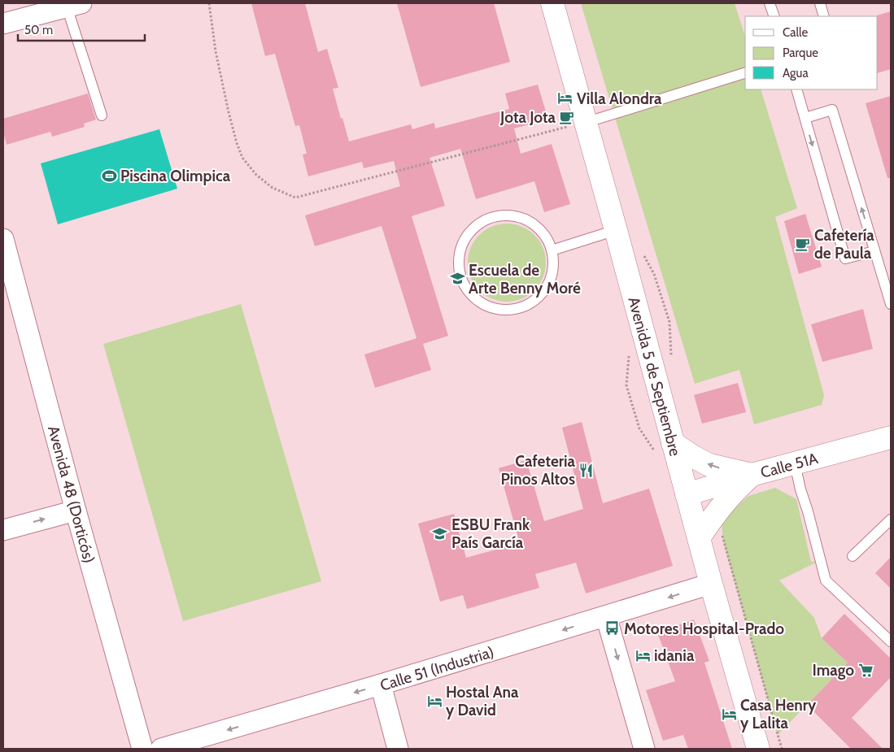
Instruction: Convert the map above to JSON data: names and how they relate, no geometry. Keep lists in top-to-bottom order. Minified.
{"streets":{"main road":["Avenida 5 de Septiembre","Calle 51A"],"street":["Avenida 48 (Dorticós)","Calle 51 (Industria)"]},"crossings":[["Avenida 5 de Septiembre","Calle 51A"],["Avenida 5 de Septiembre","Calle 51 (Industria)"]],"one_way":["Calle 51 (Industria)"],"places":{"hotel":["Villa Alondra","idania","Hostal Ana y David","Casa Henry y Lalita"],"cafe":["Jota Jota","Cafetería de Paula"],"sports":["Piscina Olimpica"],"school or university":["Escuela de Arte Benny Moré","ESBU Frank País García"],"restaurant":["Cafeteria Pinos Altos"],"bus stop":["Motores Hospital-Prado"],"supermarket":["Imago"]},"legend":["Calle","Parque","Agua"],"scale_bar":"50 m"}
